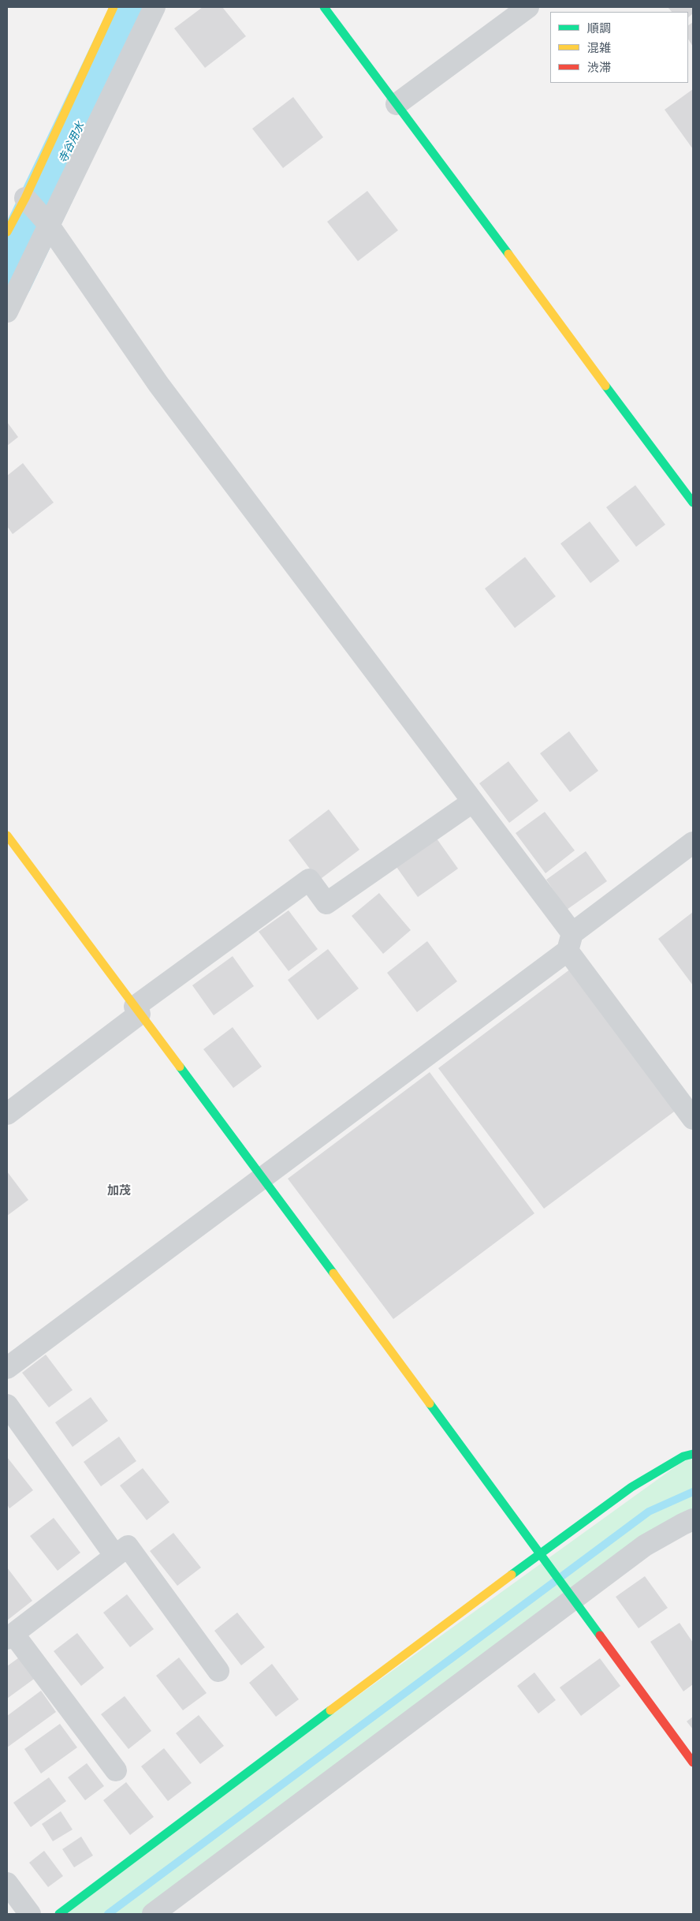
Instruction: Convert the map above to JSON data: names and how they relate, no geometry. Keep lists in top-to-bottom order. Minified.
{"districts":["加茂"],"water":["寺谷用水"],"legend":["順調","混雑","渋滞"]}
